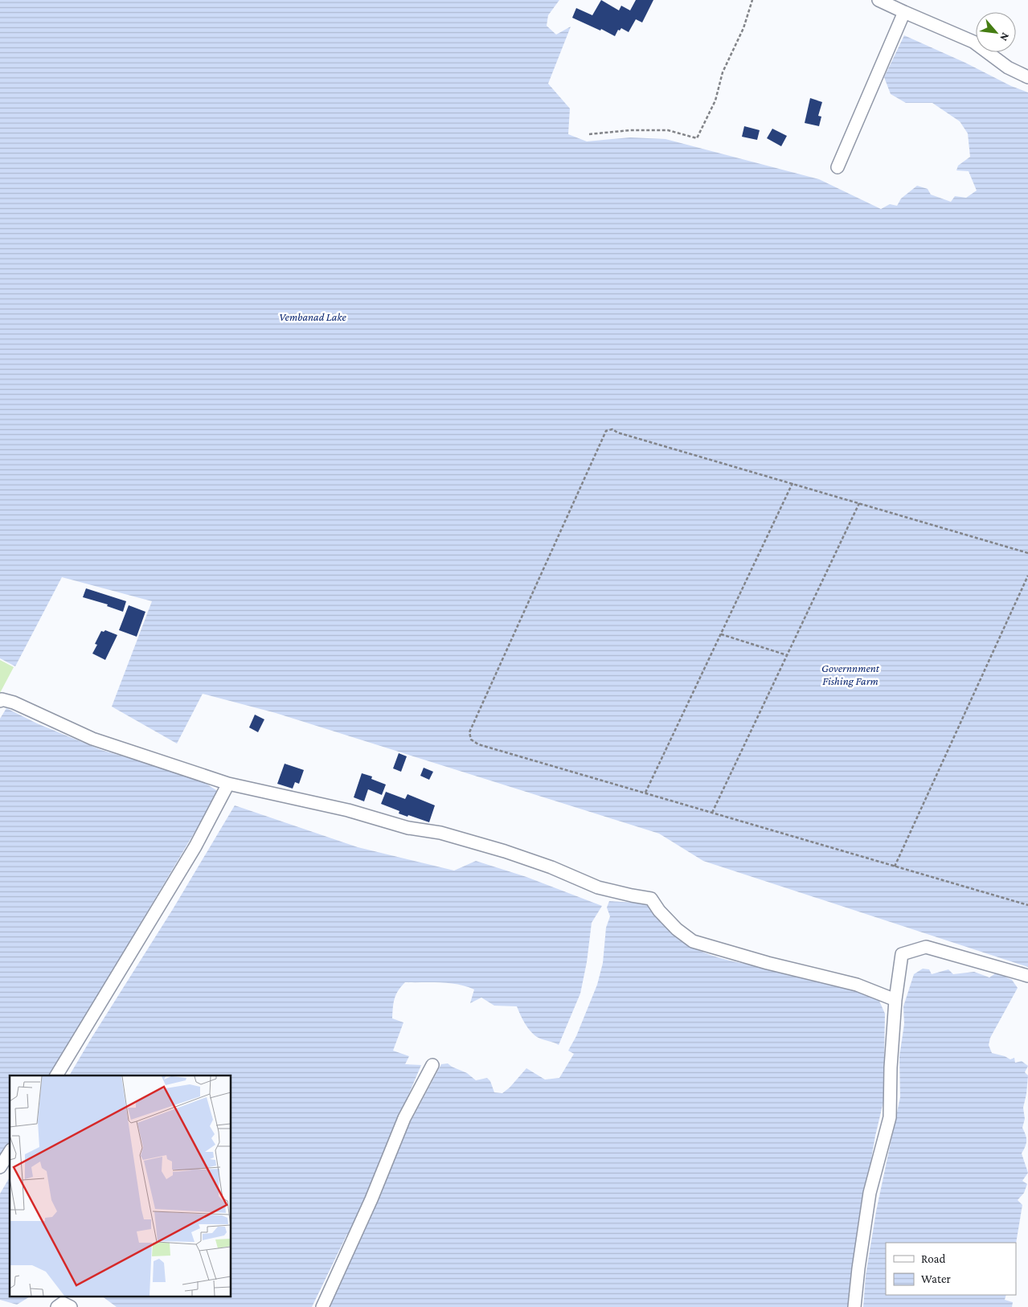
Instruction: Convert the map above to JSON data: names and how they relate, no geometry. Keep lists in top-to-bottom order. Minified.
{"water":["Vembanad Lake","Governnment Fishing Farm"],"legend":["Road","Water"],"north":"bottom right"}
